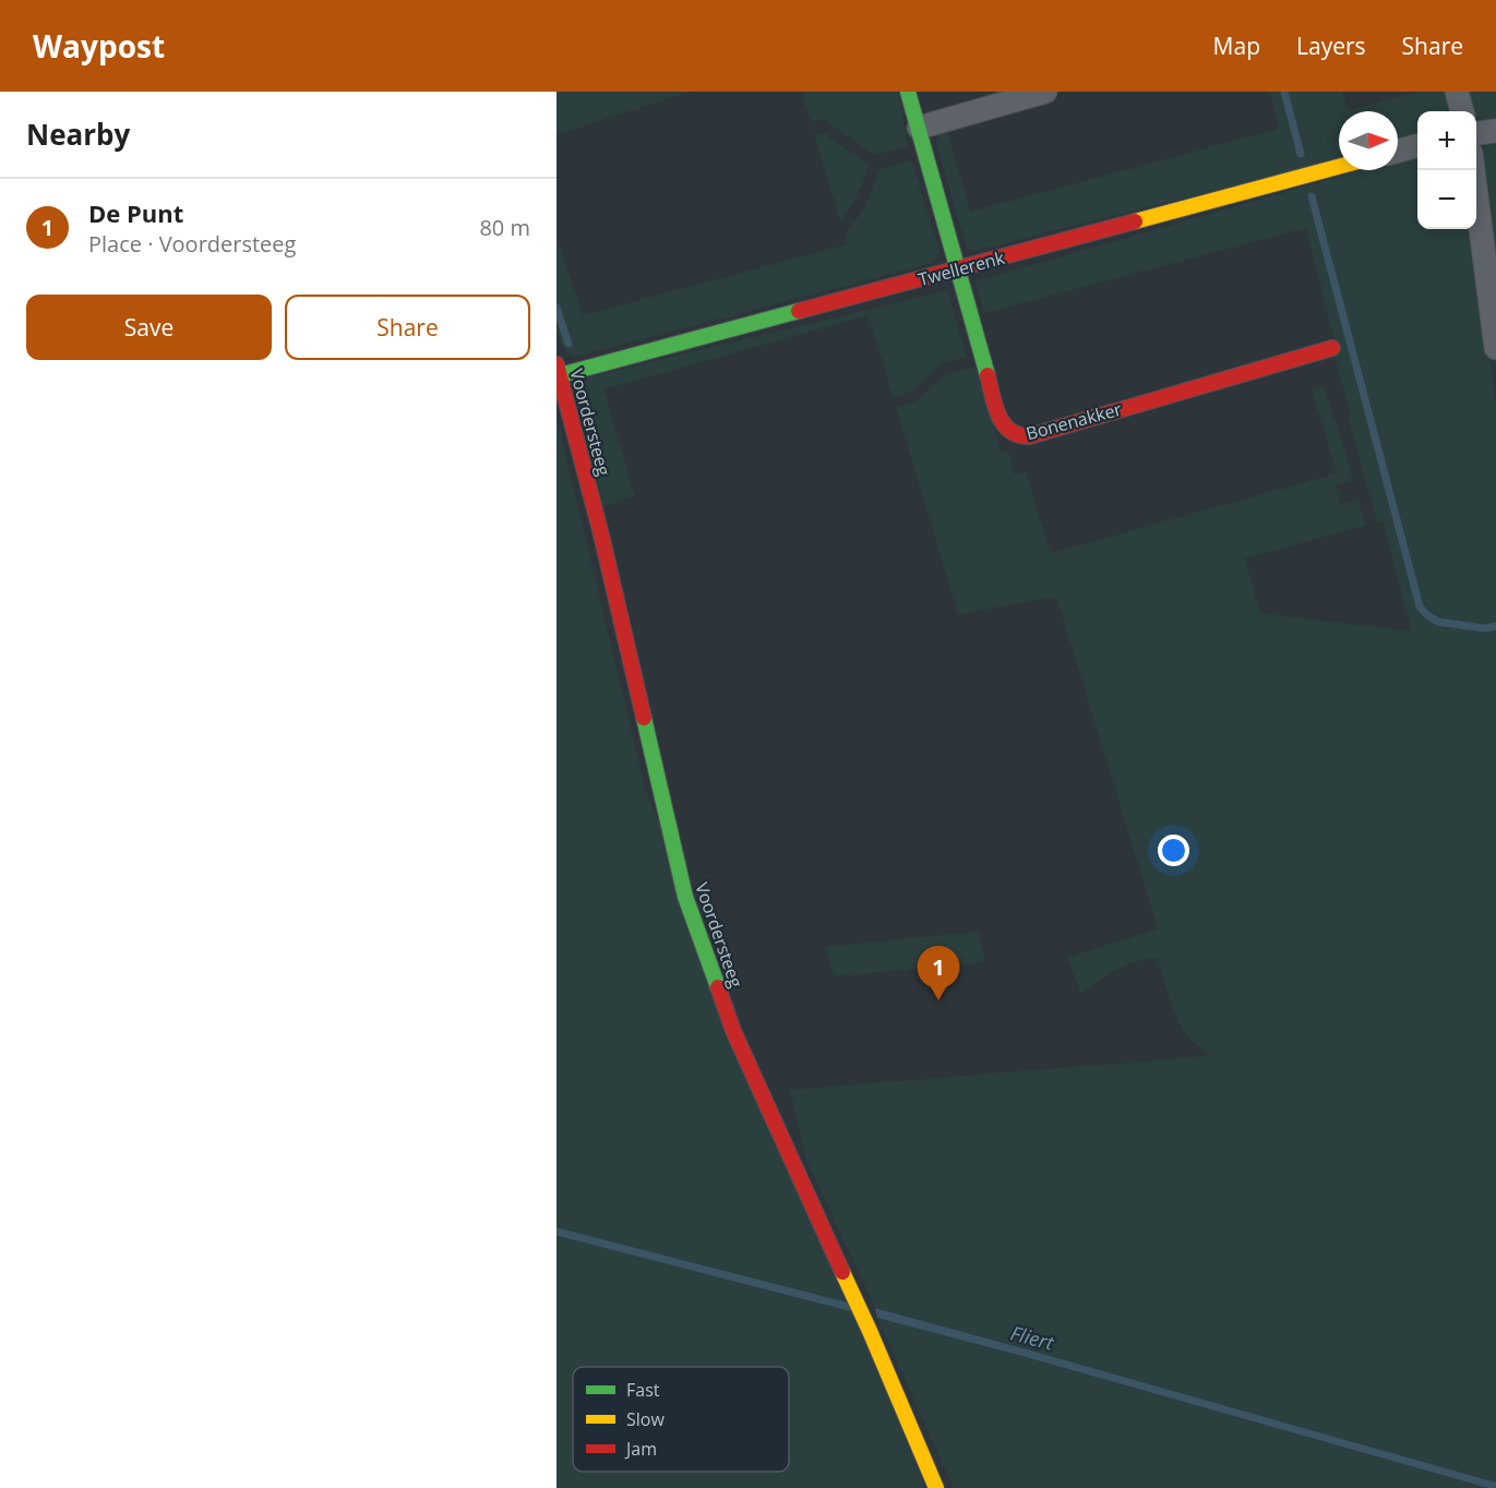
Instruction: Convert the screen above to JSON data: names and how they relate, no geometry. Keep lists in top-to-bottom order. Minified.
{"streets":{"street":["Twellerenk","Bonenakker","Voordersteeg"]},"crossings":[["Twellerenk","Bonenakker"],["Twellerenk","Voordersteeg"]],"water":["Fliert"],"legend":["Fast","Slow","Jam"],"north":"right","page":{"header":"Waypost","nav":["Map","Layers","Share"],"heading":"Nearby","map_buttons":["+","−"],"list":[{"mark":"1","name":"De Punt","note":"Place · Voordersteeg","value":"80 m"}],"buttons":["Save","Share"],"pins":"1"}}
